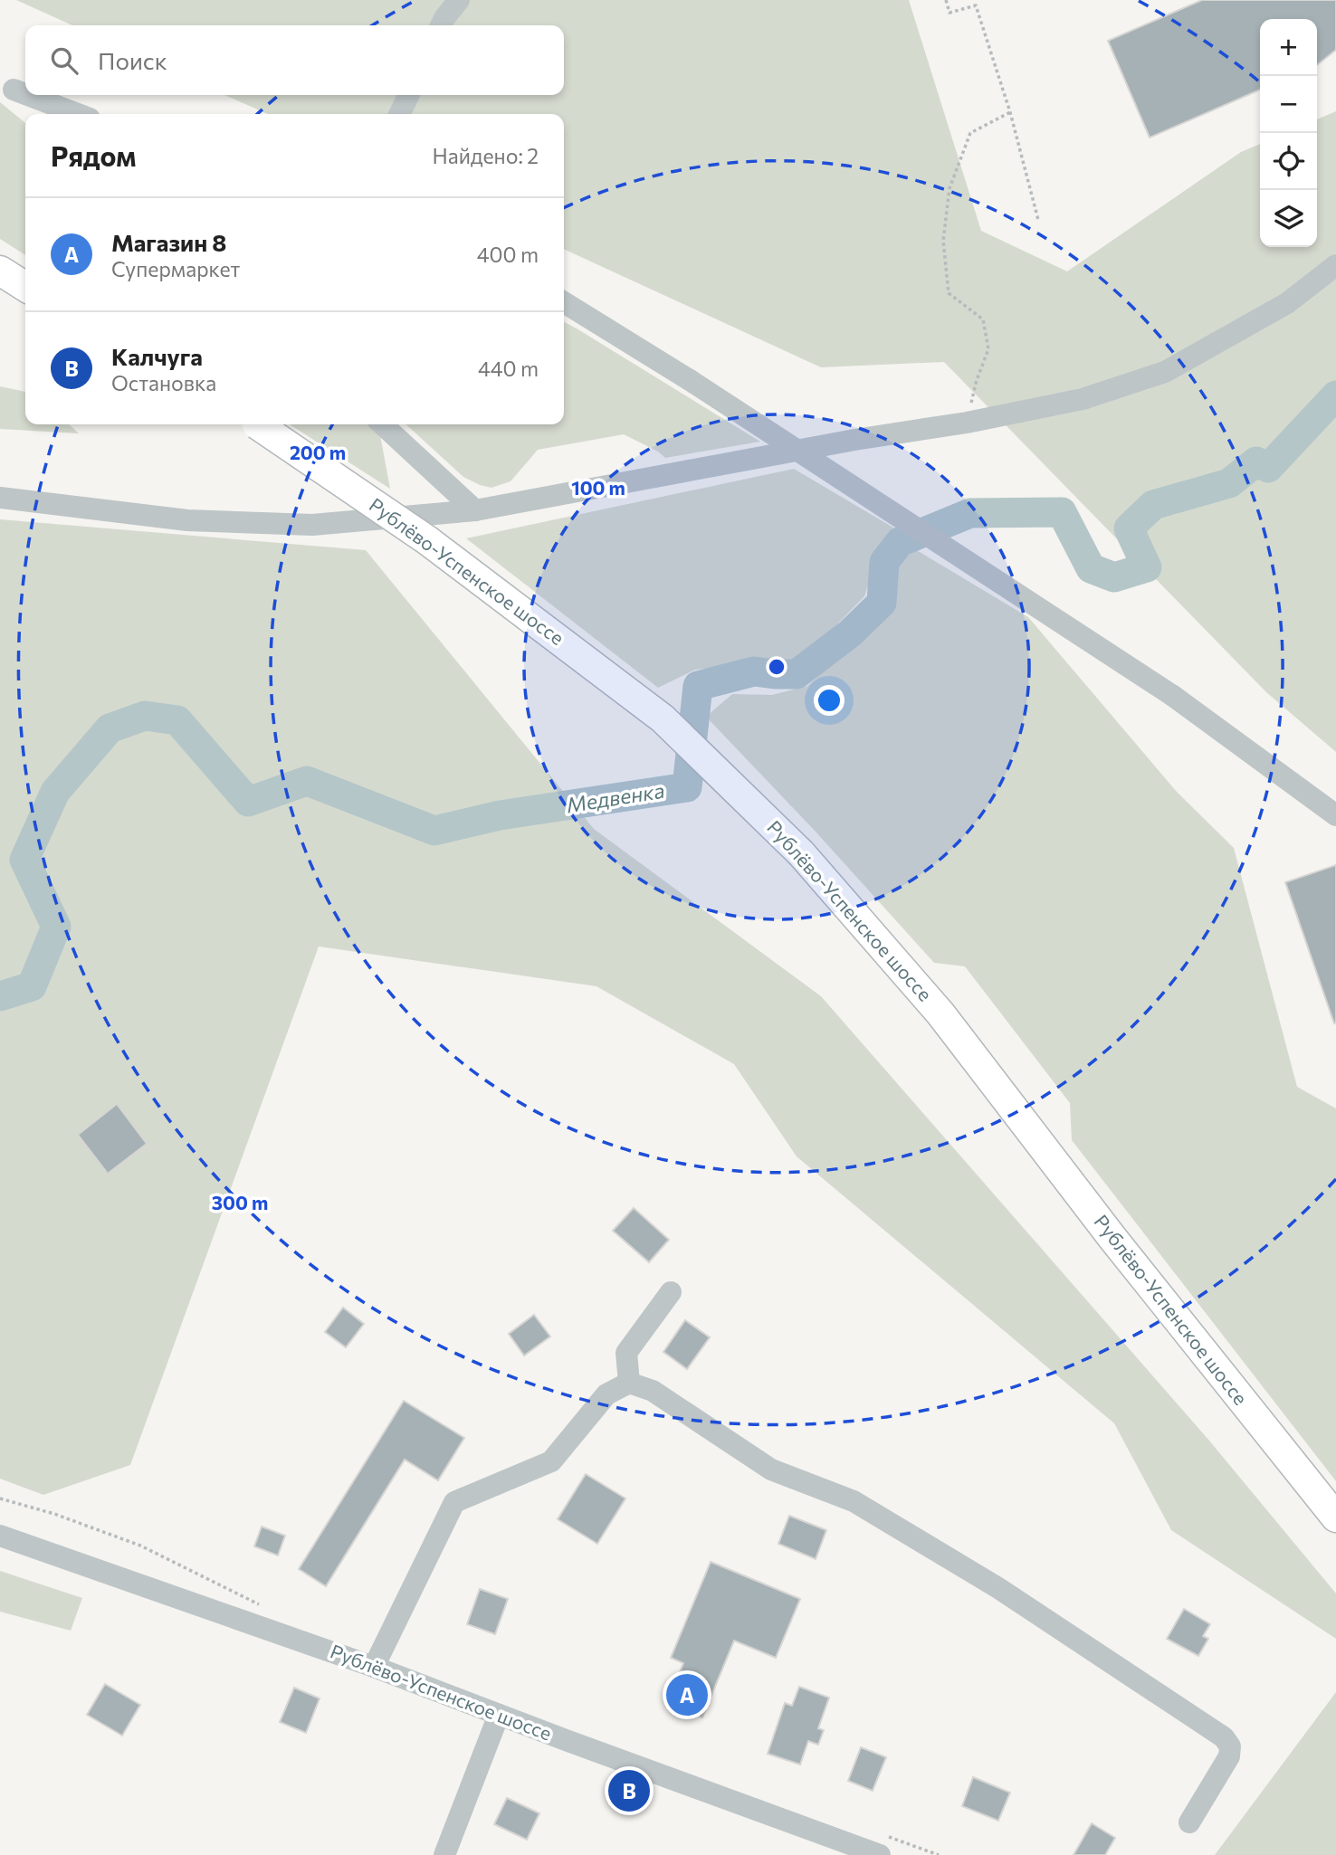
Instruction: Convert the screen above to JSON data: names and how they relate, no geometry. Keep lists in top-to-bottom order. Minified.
{"streets":{"main road":["Рублёво-Успенское шоссе"]},"water":["Медвенка"],"page":{"map_buttons":["+","−"],"search":"Поиск","heading":["Рядом","Найдено: 2"],"list":[{"mark":"A","name":"Магазин 8","note":"Супермаркет","value":"400 m"},{"mark":"B","name":"Калчуга","note":"Остановка","value":"440 m"}],"pins":["A","B"]},"rings":["200 m","100 m","300 m"]}
